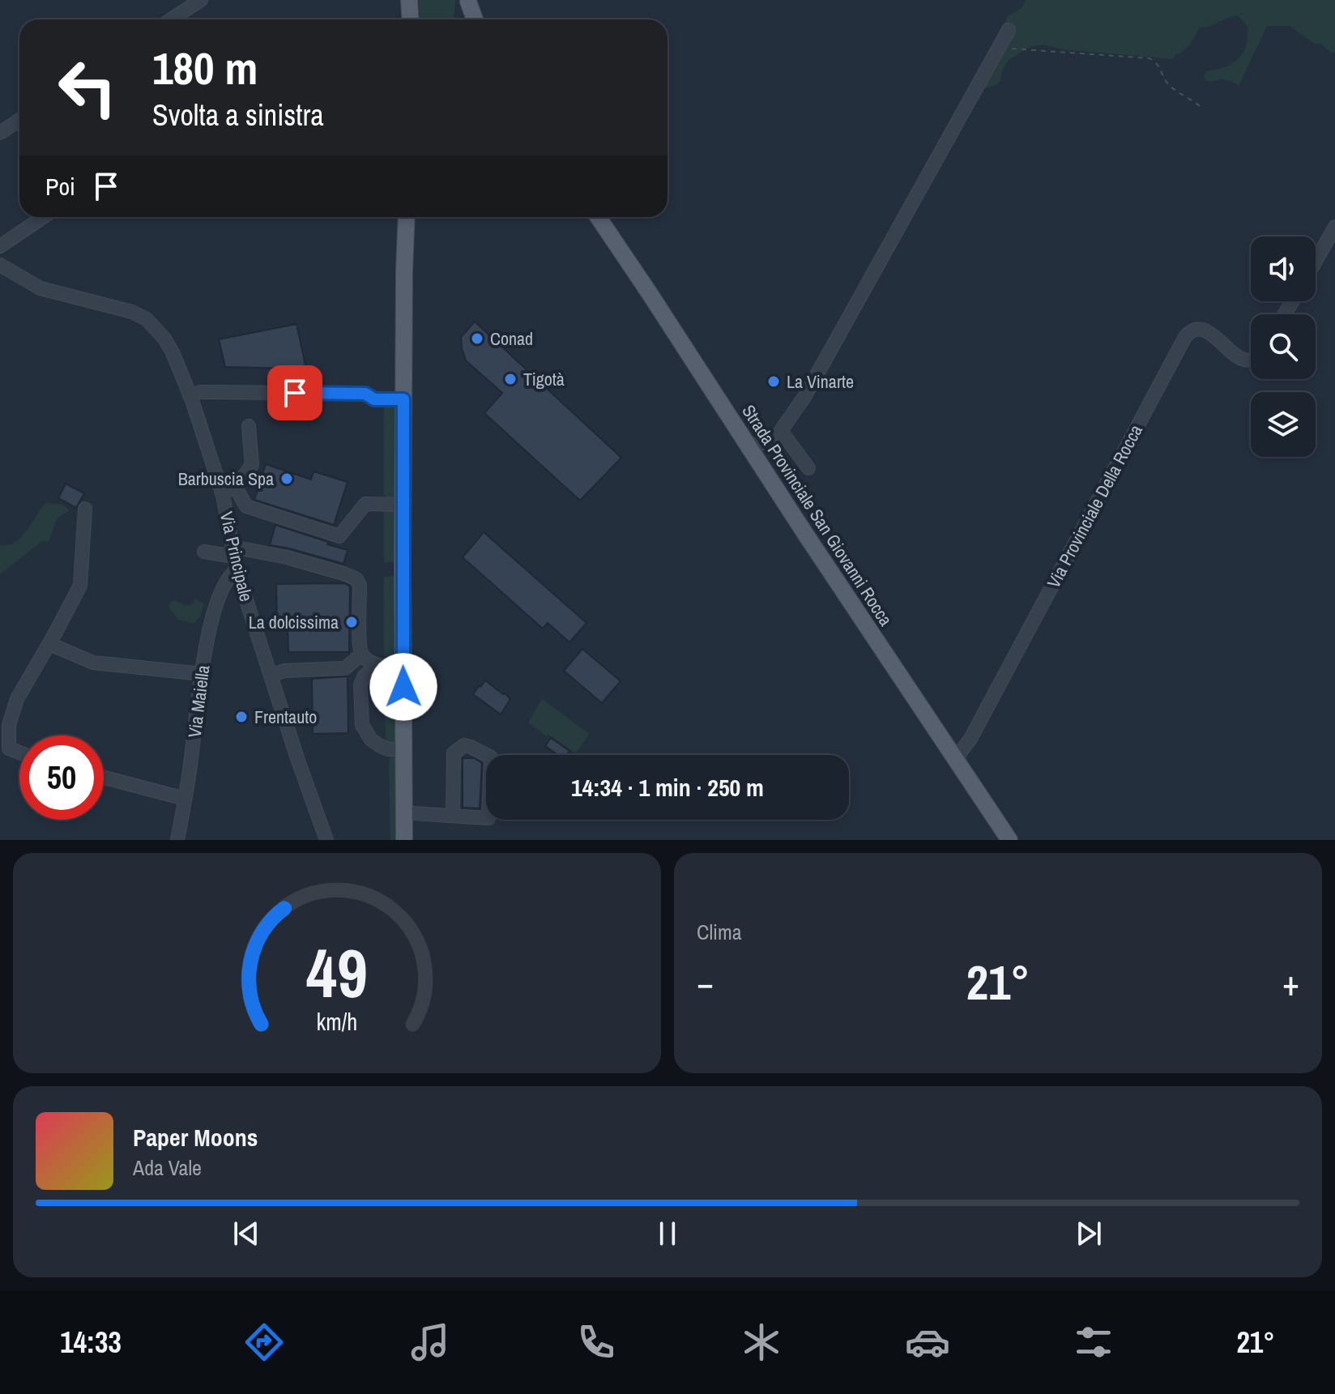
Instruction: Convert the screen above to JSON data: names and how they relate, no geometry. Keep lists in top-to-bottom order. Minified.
{"streets":{"main road":["Strada Provinciale San Giovanni Rocca"],"street":["Via Provinciale Della Rocca","Via Principale","Via Maiella"]},"crossings":[["Via Provinciale Della Rocca","Strada Provinciale San Giovanni Rocca"],["Via Principale","Via Maiella"]],"places":["Conad","Tigotà","La Vinarte","Barbuscia Spa","La dolcissima","Frentauto"],"page":{"turn":["180 m","Svolta a sinistra"],"then":"Poi","limit":"50","trip":"14:34 · 1 min · 250 m","tile":"Clima","heat":["−","21°","+"],"song":["Paper Moons","Ada Vale"],"tabs":["14:33","21°"],"gauge":["49","km/h"]}}
